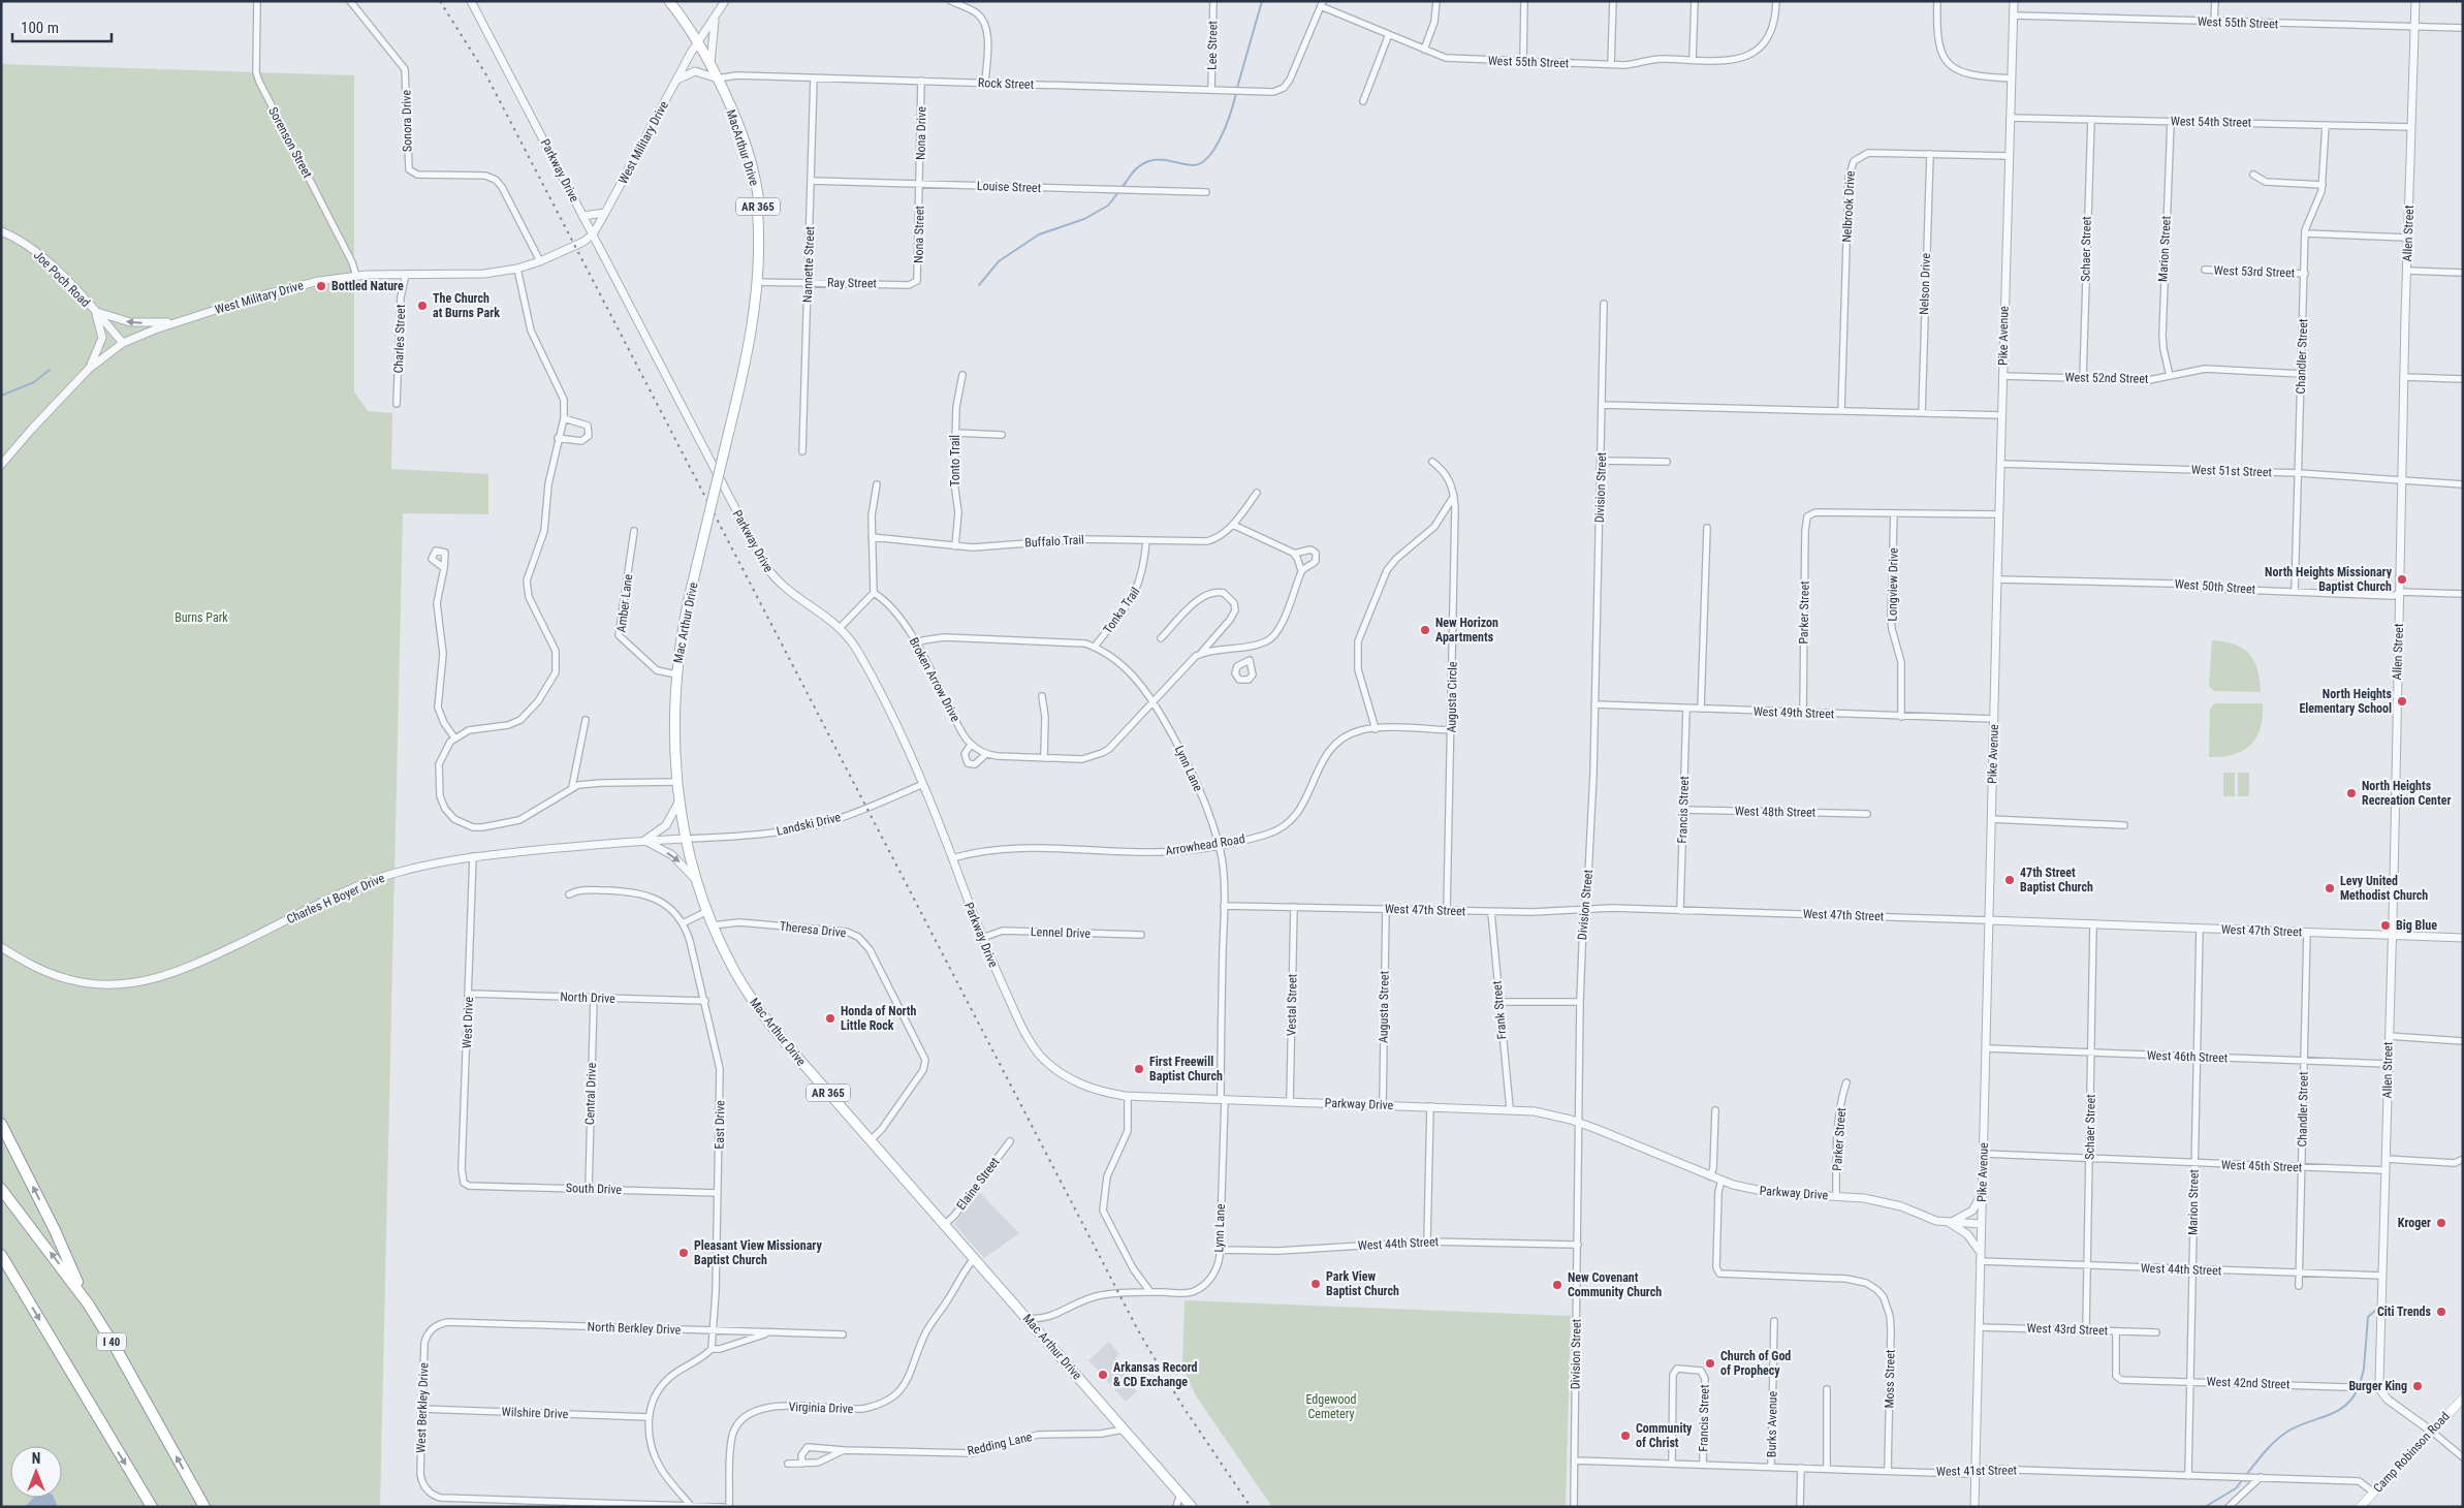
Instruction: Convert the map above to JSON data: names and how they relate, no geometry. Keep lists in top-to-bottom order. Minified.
{"streets":{"highway":["I 40"],"main road":["MacArthur Drive","AR 365","Mac Arthur Drive","Camp Robinson Road"],"street":["West 55th Street","Lee Street","Rock Street","Sonora Drive","West 54th Street","Nona Drive","Sorenson Street","West Military Drive","Parkway Drive","Louise Street","Nelbrook Drive","Allen Street","Nona Street","Schaer Street","Marion Street","Nannette Street","West 53rd Street","Joe Poch Road","Ray Street","Nelson Drive","Pike Avenue","Charles Street","Chandler Street","West 52nd Street","Tonto Trail","West 51st Street","Division Street","Buffalo Trail","Longview Drive","West 50th Street","Amber Lane","Tonka Trail","Parker Street","Broken Arrow Drive","Augusta Circle","West 49th Street","Lynn Lane","Francis Street","West 48th Street","Landski Drive","Arrowhead Road","Charles H Boyer Drive","West 47th Street","Theresa Drive","Lennel Drive","North Drive","Vestal Street","Augusta Street","Frank Street","West Drive","West 46th Street","Central Drive","East Drive","West 45th Street","Elaine Street","South Drive","West 44th Street","North Berkley Drive","West 43rd Street","Moss Street","West 42nd Street","West Berkley Drive","Virginia Drive","Wilshire Drive","Burks Avenue","Redding Lane","West 41st Street"]},"crossings":[["West 55th Street","Rock Street"],["West 55th Street","Allen Street"],["West 55th Street","Pike Avenue"],["Lee Street","Rock Street"],["Rock Street","Nona Drive"],["Rock Street","MacArthur Drive"],["Rock Street","Nannette Street"],["Sonora Drive","West Military Drive"],["West 54th Street","Allen Street"],["West 54th Street","Schaer Street"],["West 54th Street","Marion Street"],["West 54th Street","Pike Avenue"],["West 54th Street","Chandler Street"],["Nona Drive","Louise Street"],["Nona Drive","Nona Street"],["Sorenson Street","West Military Drive"],["West Military Drive","MacArthur Drive"],["West Military Drive","Parkway Drive"],["West Military Drive","Joe Poch Road"],["West Military Drive","Charles Street"],["MacArthur Drive","Ray Street"],["MacArthur Drive","Mac Arthur Drive"],["Parkway Drive","Pike Avenue"],["Parkway Drive","Division Street"],["Parkway Drive","Parker Street"],["Parkway Drive","Lynn Lane"],["Parkway Drive","Landski Drive"],["Parkway Drive","Arrowhead Road"],["Parkway Drive","Lennel Drive"],["Parkway Drive","Vestal Street"],["Parkway Drive","Augusta Street"],["Parkway Drive","Frank Street"],["Parkway Drive","Moss Street"],["Louise Street","Nona Street"],["Louise Street","Nannette Street"],["Nelbrook Drive","Nelson Drive"],["Nelbrook Drive","Pike Avenue"],["Allen Street","West 51st Street"],["Allen Street","West 50th Street"],["Allen Street","West 47th Street"],["Allen Street","West 46th Street"],["Allen Street","West 45th Street"],["Allen Street","West 44th Street"],["Allen Street","West 42nd Street"],["Nona Street","Ray Street"],["Schaer Street","West 52nd Street"],["Schaer Street","West 47th Street"],["Schaer Street","West 46th Street"],["Schaer Street","West 45th Street"],["Schaer Street","West 44th Street"],["Schaer Street","West 43rd Street"],["Marion Street","West 52nd Street"],["Marion Street","West 47th Street"],["Marion Street","West 46th Street"],["Marion Street","West 45th Street"],["Marion Street","West 44th Street"],["Marion Street","West 42nd Street"],["Marion Street","West 41st Street"],["Nannette Street","Ray Street"],["West 53rd Street","Chandler Street"],["Pike Avenue","West 52nd Street"],["Pike Avenue","West 51st Street"],["Pike Avenue","West 50th Street"],["Pike Avenue","West 49th Street"],["Pike Avenue","West 47th Street"],["Pike Avenue","West 46th Street"],["Pike Avenue","West 45th Street"],["Pike Avenue","West 44th Street"],["Pike Avenue","West 43rd Street"],["Pike Avenue","West 41st Street"],["Chandler Street","West 52nd Street"],["Chandler Street","West 51st Street"],["Chandler Street","West 50th Street"],["Chandler Street","West 47th Street"],["Chandler Street","West 46th Street"],["Chandler Street","West 45th Street"],["Chandler Street","West 44th Street"],["Tonto Trail","Buffalo Trail"],["Division Street","West 49th Street"],["Division Street","West 47th Street"],["Division Street","West 44th Street"],["Division Street","West 41st Street"],["Buffalo Trail","Tonka Trail"],["Longview Drive","Parker Street"],["Longview Drive","West 49th Street"],["Amber Lane","Mac Arthur Drive"],["Tonka Trail","Lynn Lane"],["Parker Street","West 49th Street"],["Mac Arthur Drive","Lynn Lane"],["Mac Arthur Drive","Landski Drive"],["Mac Arthur Drive","Charles H Boyer Drive"],["Mac Arthur Drive","Theresa Drive"],["Mac Arthur Drive","Elaine Street"],["Mac Arthur Drive","Virginia Drive"],["Mac Arthur Drive","Redding Lane"],["Broken Arrow Drive","Lynn Lane"],["Augusta Circle","Arrowhead Road"],["Augusta Circle","West 47th Street"],["West 49th Street","Francis Street"],["Lynn Lane","Arrowhead Road"],["Lynn Lane","West 47th Street"],["Lynn Lane","West 44th Street"],["Francis Street","West 48th Street"],["Francis Street","West 47th Street"],["Francis Street","West 41st Street"],["Landski Drive","Charles H Boyer Drive"],["Charles H Boyer Drive","West Drive"],["West 47th Street","Vestal Street"],["West 47th Street","Augusta Street"],["West 47th Street","Frank Street"],["North Drive","West Drive"],["North Drive","Central Drive"],["North Drive","East Drive"],["West Drive","South Drive"],["Central Drive","South Drive"],["East Drive","South Drive"],["East Drive","North Berkley Drive"],["North Berkley Drive","West Berkley Drive"],["West 43rd Street","West 42nd Street"],["Moss Street","West 41st Street"],["West Berkley Drive","Wilshire Drive"],["Burks Avenue","West 41st Street"],["Camp Robinson Road","West 41st Street"]],"parks":["Burns Park","Edgewood Cemetery"],"places":["Bottled Nature","The Church at Burns Park","North Heights Missionary Baptist Church","New Horizon Apartments","North Heights Elementary School","North Heights Recreation Center","47th Street Baptist Church","Levy United Methodist Church","Big Blue","Honda of North Little Rock","First Freewill Baptist Church","Kroger","Pleasant View Missionary Baptist Church","Park View Baptist Church","New Covenant Community Church","Citi Trends","Church of God of Prophecy","Arkansas Record & CD Exchange","Burger King","Community of Christ"],"scale_bar":"100 m","north":"top"}
